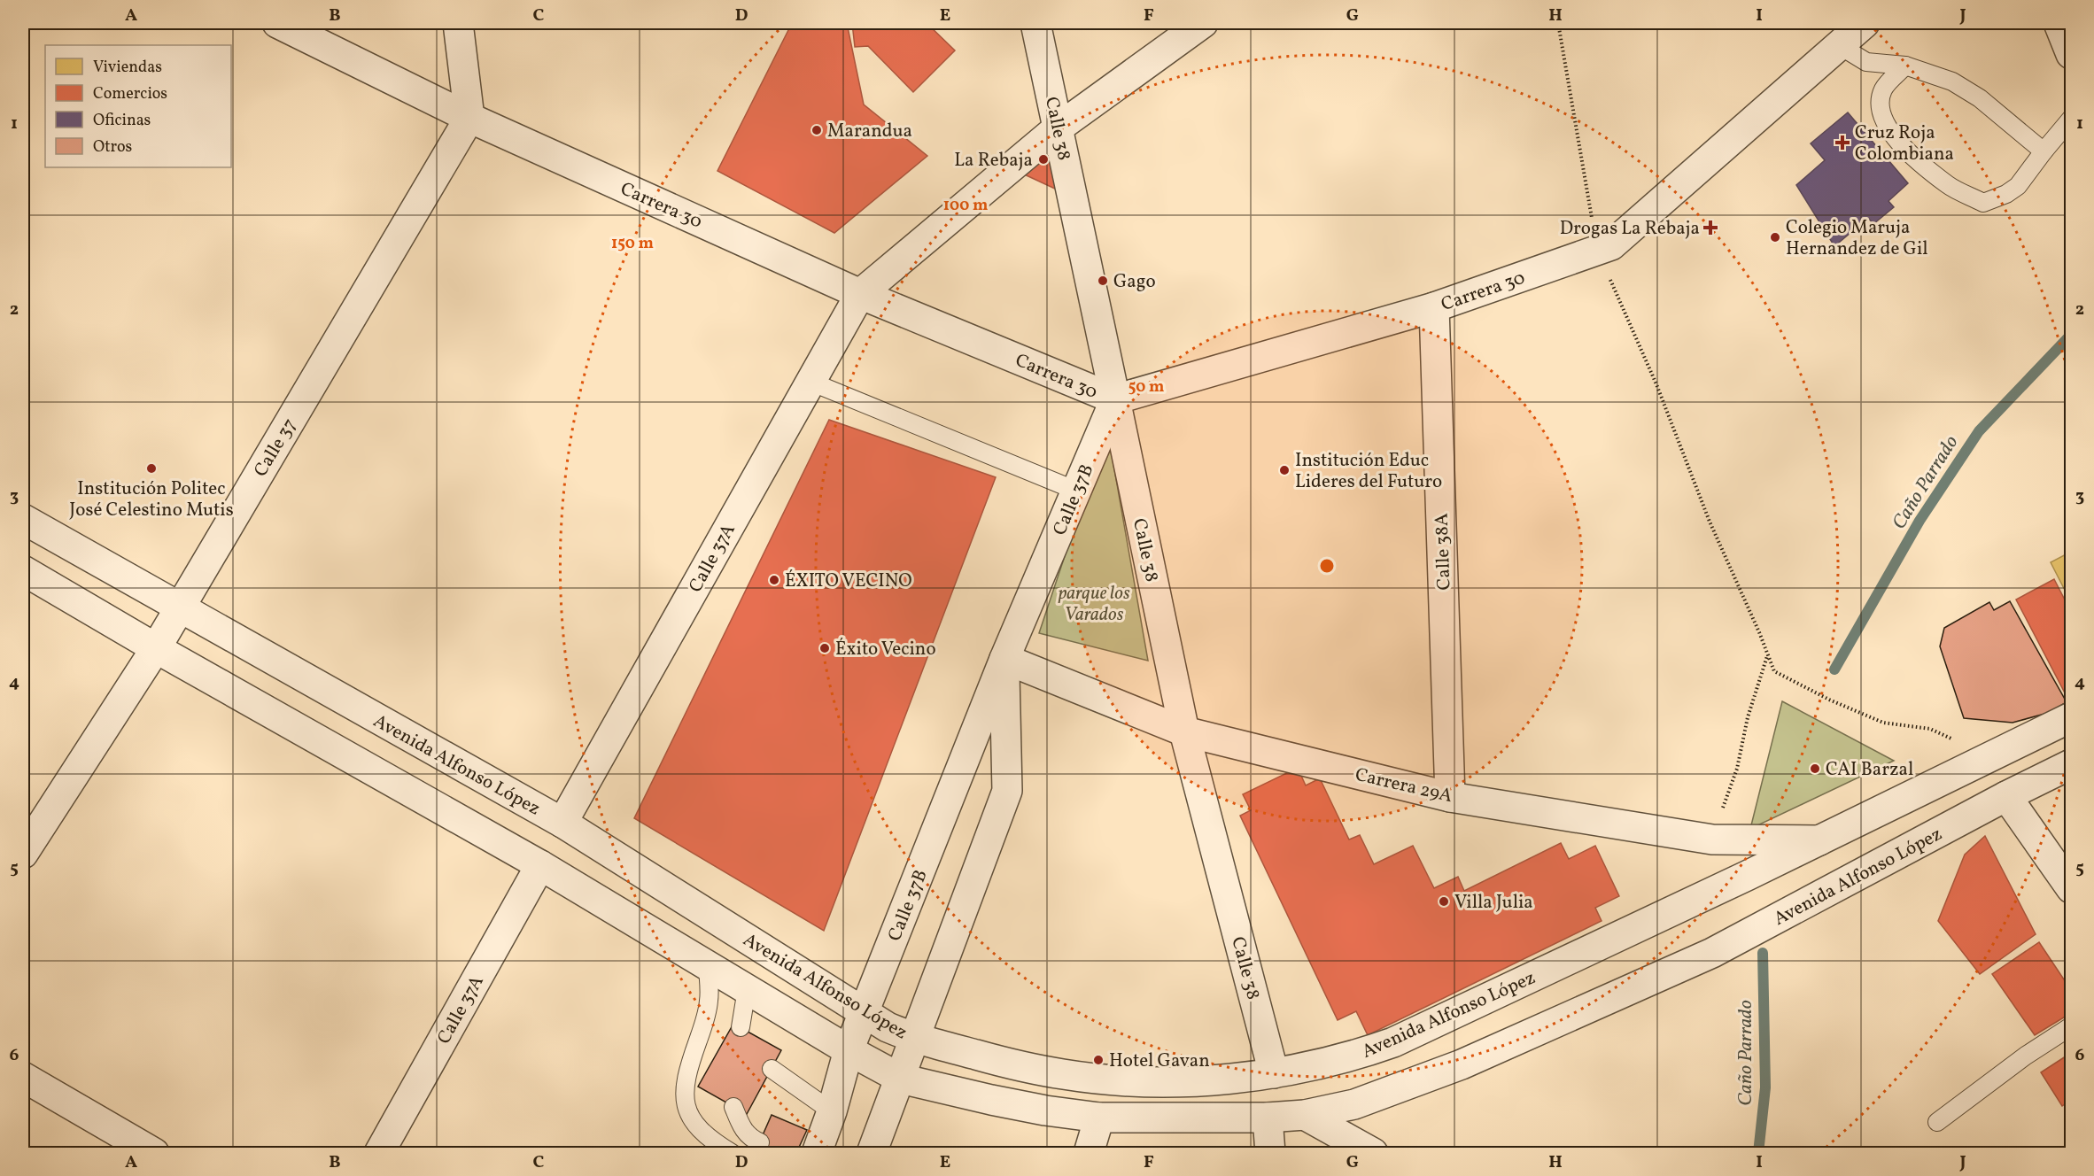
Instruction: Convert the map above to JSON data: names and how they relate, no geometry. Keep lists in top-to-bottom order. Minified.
{"streets":{"street":["Calle 38","Carrera 30","Calle 37","Calle 37B","Calle 38A","Calle 37A","Avenida Alfonso López","Carrera 29A"]},"crossings":[["Calle 38","Carrera 30"],["Calle 38","Calle 37B"],["Calle 38","Avenida Alfonso López"],["Calle 38","Carrera 29A"],["Carrera 30","Calle 37"],["Carrera 30","Calle 37B"],["Carrera 30","Calle 38A"],["Carrera 30","Calle 37A"],["Calle 37","Avenida Alfonso López"],["Calle 37B","Avenida Alfonso López"],["Calle 37B","Carrera 29A"],["Calle 38A","Carrera 29A"],["Calle 37A","Avenida Alfonso López"],["Avenida Alfonso López","Carrera 29A"]],"water":["Caño Parrado"],"parks":["parque los Varados"],"places":{"other":["Marandua","La Rebaja","Colegio Maruja Hernandez de Gil","Gago","Institución Politec José Celestino Mutis","Institución Educ Lideres del Futuro","ÉXITO VECINO","Éxito Vecino","CAI Barzal","Villa Julia","Hotel Gavan"],"health":["Cruz Roja Colombiana","Drogas La Rebaja"]},"legend":["Viviendas","Comercios","Oficinas","Otros"],"grid":{"columns":["A","B","C","D","E","F","G","H","I","J"],"rows":["1","2","3","4","5","6"]},"rings":["100 m","150 m","50 m"]}
